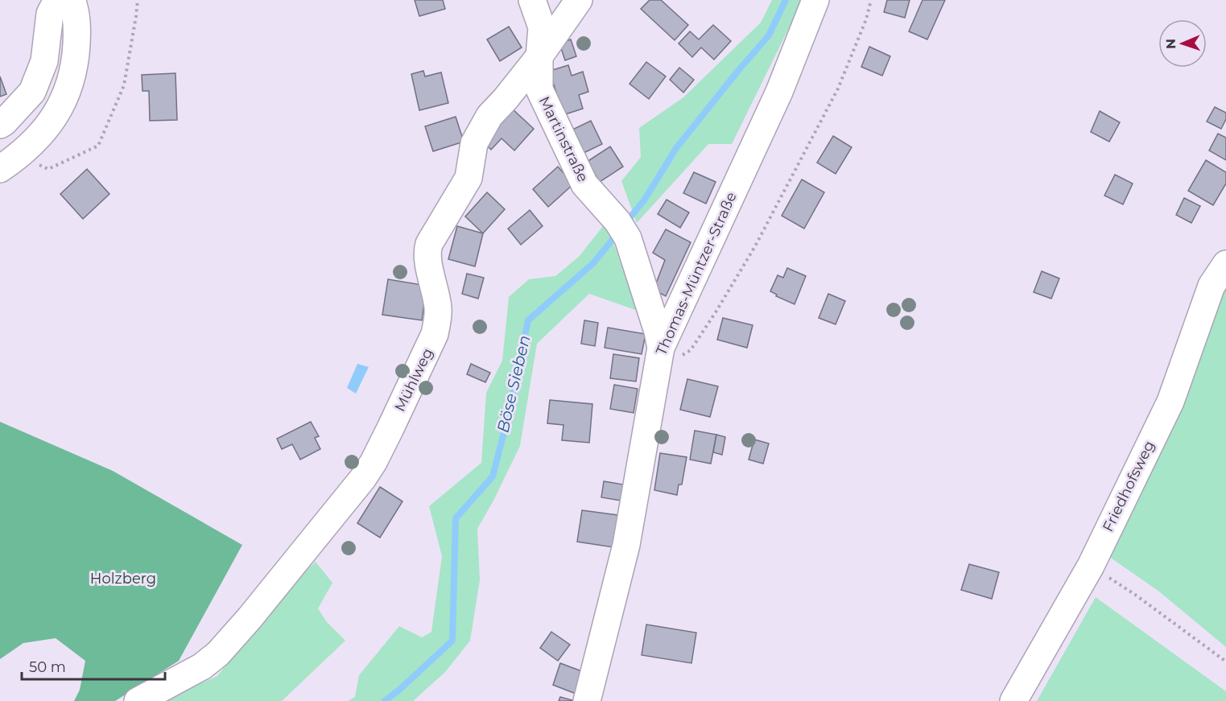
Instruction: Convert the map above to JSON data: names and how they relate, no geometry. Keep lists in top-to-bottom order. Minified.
{"streets":{"street":["Martinstraße","Thomas-Müntzer-Straße","Mühlweg","Friedhofsweg"]},"crossings":[["Martinstraße","Thomas-Müntzer-Straße"],["Martinstraße","Mühlweg"]],"water":["Böse Sieben"],"parks":["Holzberg"],"scale_bar":"50 m","north":"left"}
